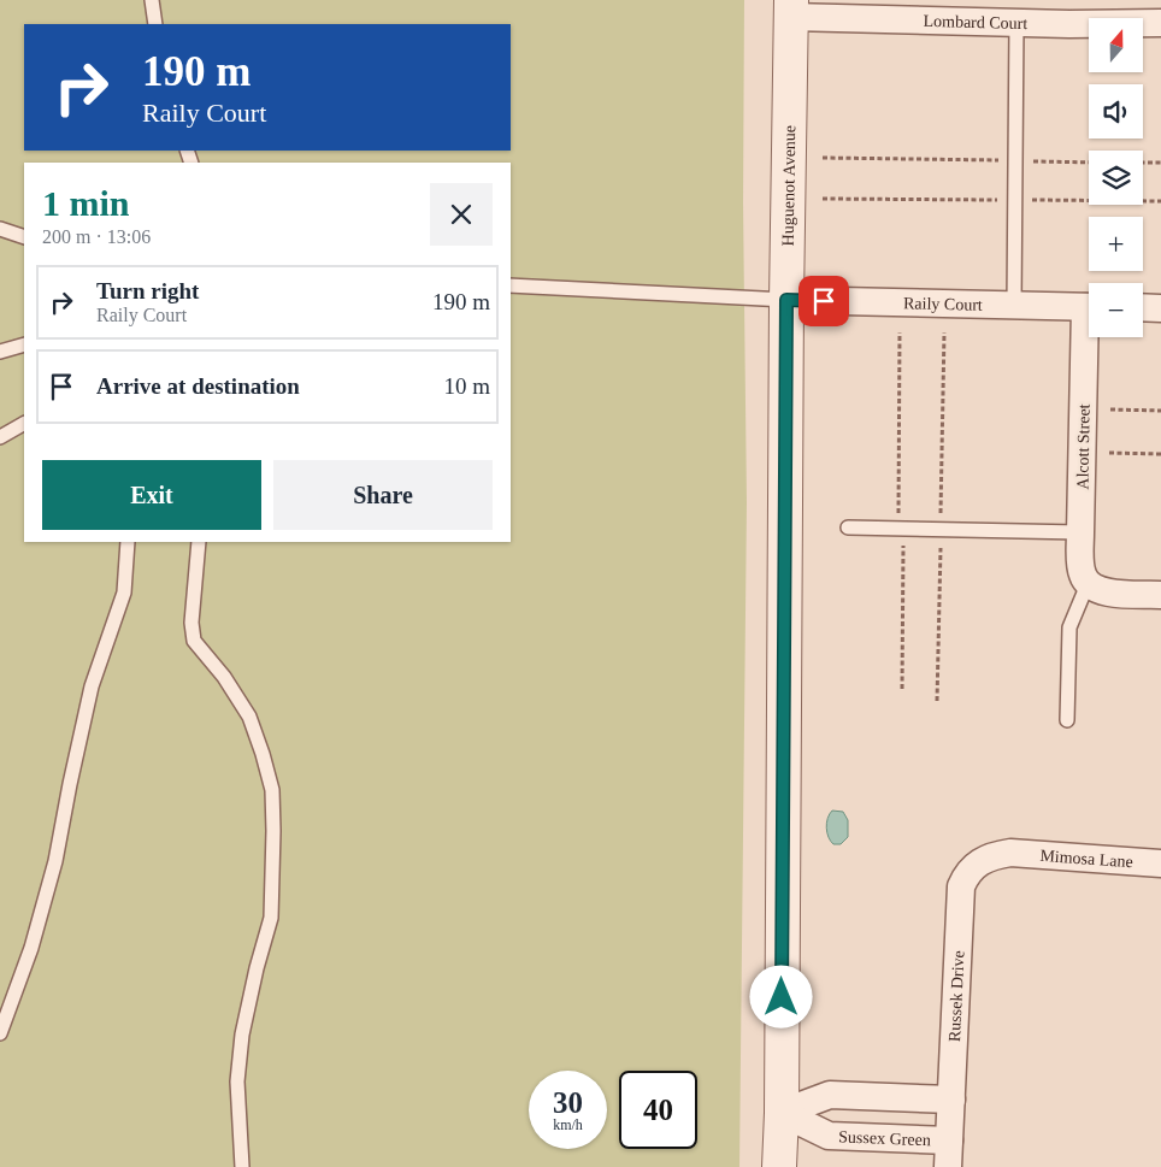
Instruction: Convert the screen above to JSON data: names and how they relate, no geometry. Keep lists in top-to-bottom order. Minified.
{"streets":{"street":["Lombard Court","Huguenot Avenue","Raily Court","Alcott Street","Mimosa Lane","Russek Drive","Sussex Green"]},"crossings":[["Lombard Court","Huguenot Avenue"],["Huguenot Avenue","Raily Court"],["Huguenot Avenue","Sussex Green"],["Mimosa Lane","Russek Drive"],["Russek Drive","Sussex Green"]],"north":"top","page":{"map_buttons":["+","−"],"turn":["190 m","Raily Court"],"heading":["1 min","200 m · 13:06"],"list":[{"name":"Turn right","note":"Raily Court","value":"190 m"},{"name":"Arrive at destination","value":"10 m"}],"buttons":["Exit","Share"],"speed":"30 km/h","limit":"40"}}
